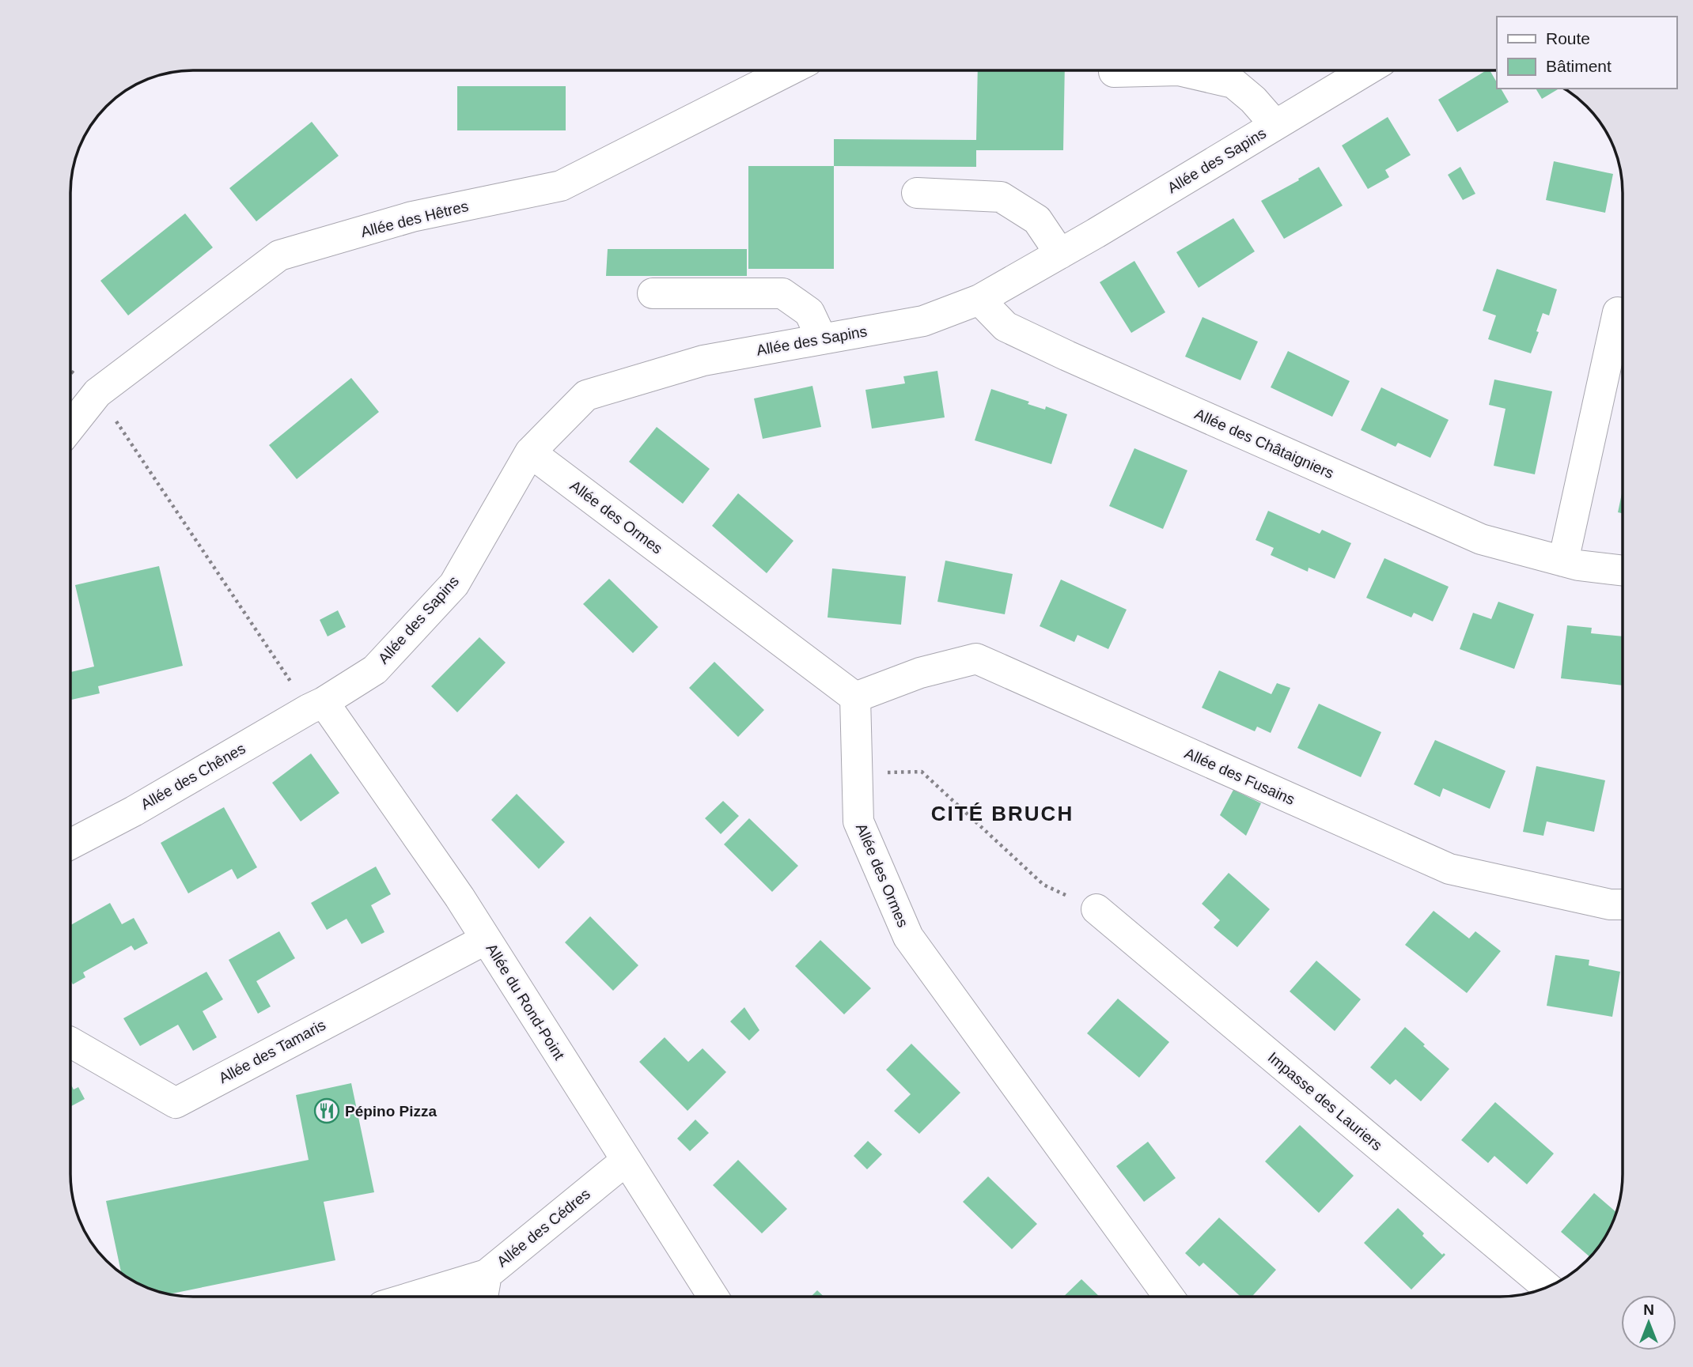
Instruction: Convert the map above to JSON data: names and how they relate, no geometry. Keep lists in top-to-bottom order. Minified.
{"streets":{"street":["Allée des Sapins","Allée des Hêtres","Allée des Châtaigniers","Allée des Ormes","Allée des Chênes","Allée des Fusains","Allée du Rond-Point","Allée des Tamaris","Impasse des Lauriers","Allée des Cédres"]},"crossings":[["Allée des Sapins","Allée des Châtaigniers"],["Allée des Sapins","Allée des Ormes"],["Allée des Sapins","Allée des Chênes"],["Allée des Sapins","Allée du Rond-Point"],["Allée des Ormes","Allée des Fusains"],["Allée des Chênes","Allée du Rond-Point"],["Allée du Rond-Point","Allée des Tamaris"],["Allée du Rond-Point","Allée des Cédres"]],"districts":["CITÉ BRUCH"],"places":{"restaurant":["Pépino Pizza"]},"legend":["Route","Bâtiment"],"north":"top"}
